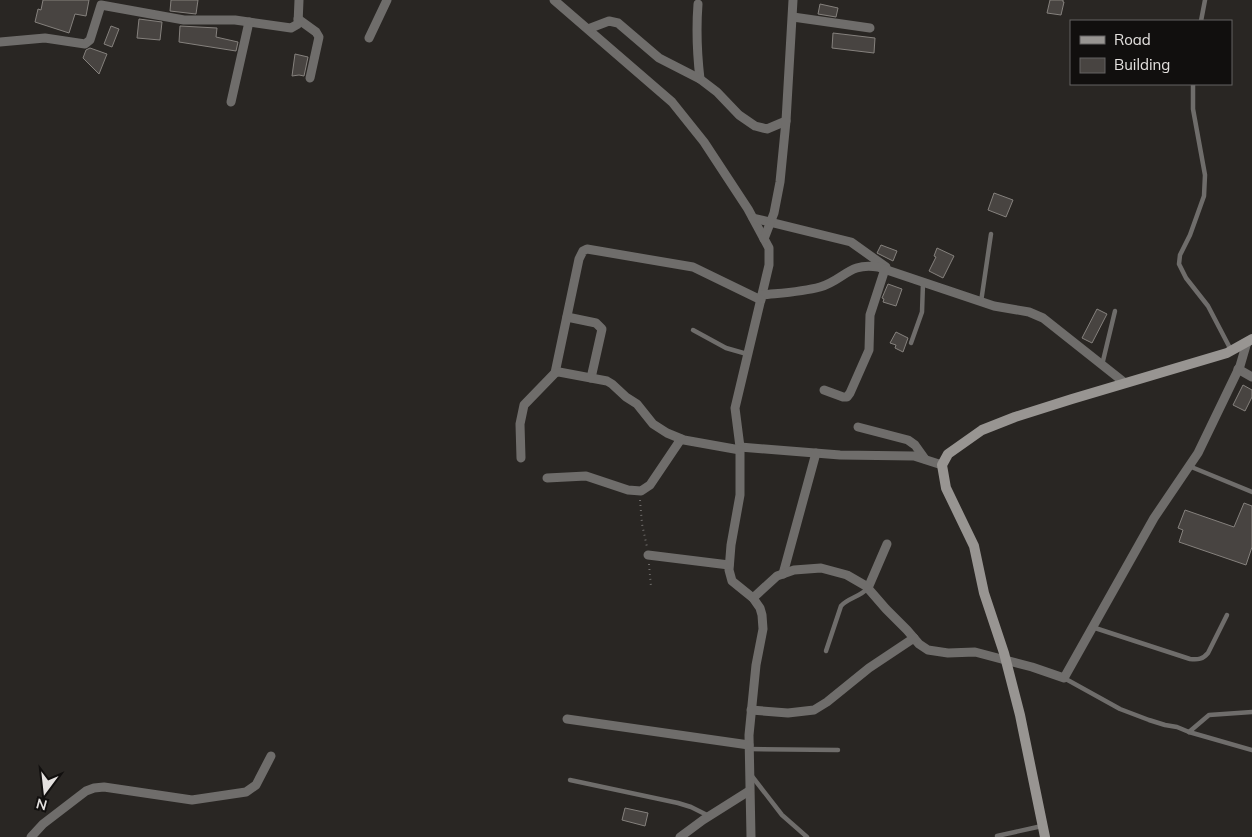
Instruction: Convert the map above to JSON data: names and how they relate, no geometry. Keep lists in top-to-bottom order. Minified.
{"legend":["Road","Building"],"north":"bottom"}
